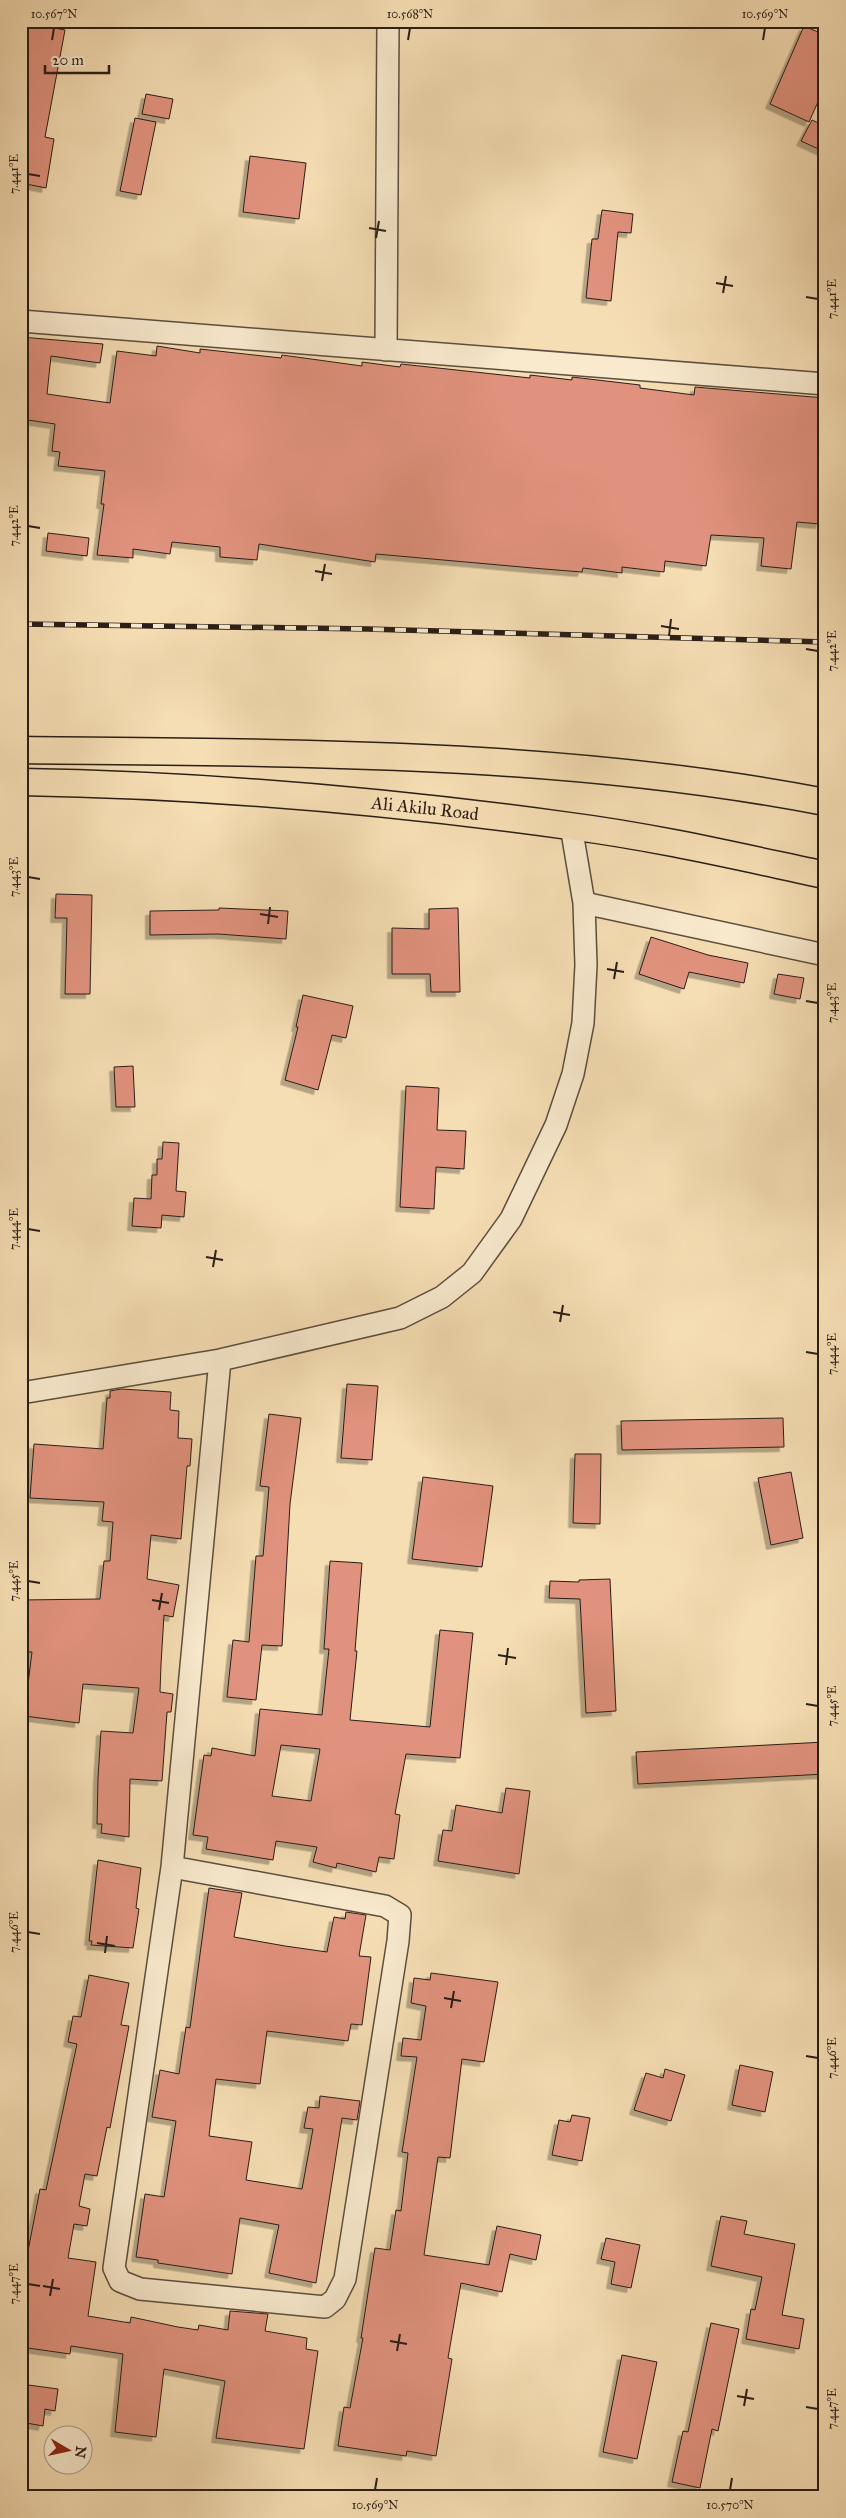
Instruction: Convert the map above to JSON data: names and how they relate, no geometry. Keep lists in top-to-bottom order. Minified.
{"streets":{"main road":["Ali Akilu Road"]},"scale_bar":"20 m","north":"right","coordinates":["10.567°N","10.568°N","10.569°N","7.441°E","7.442°E","7.443°E","7.444°E","7.445°E","7.446°E","7.447°E","10.570°N"]}
